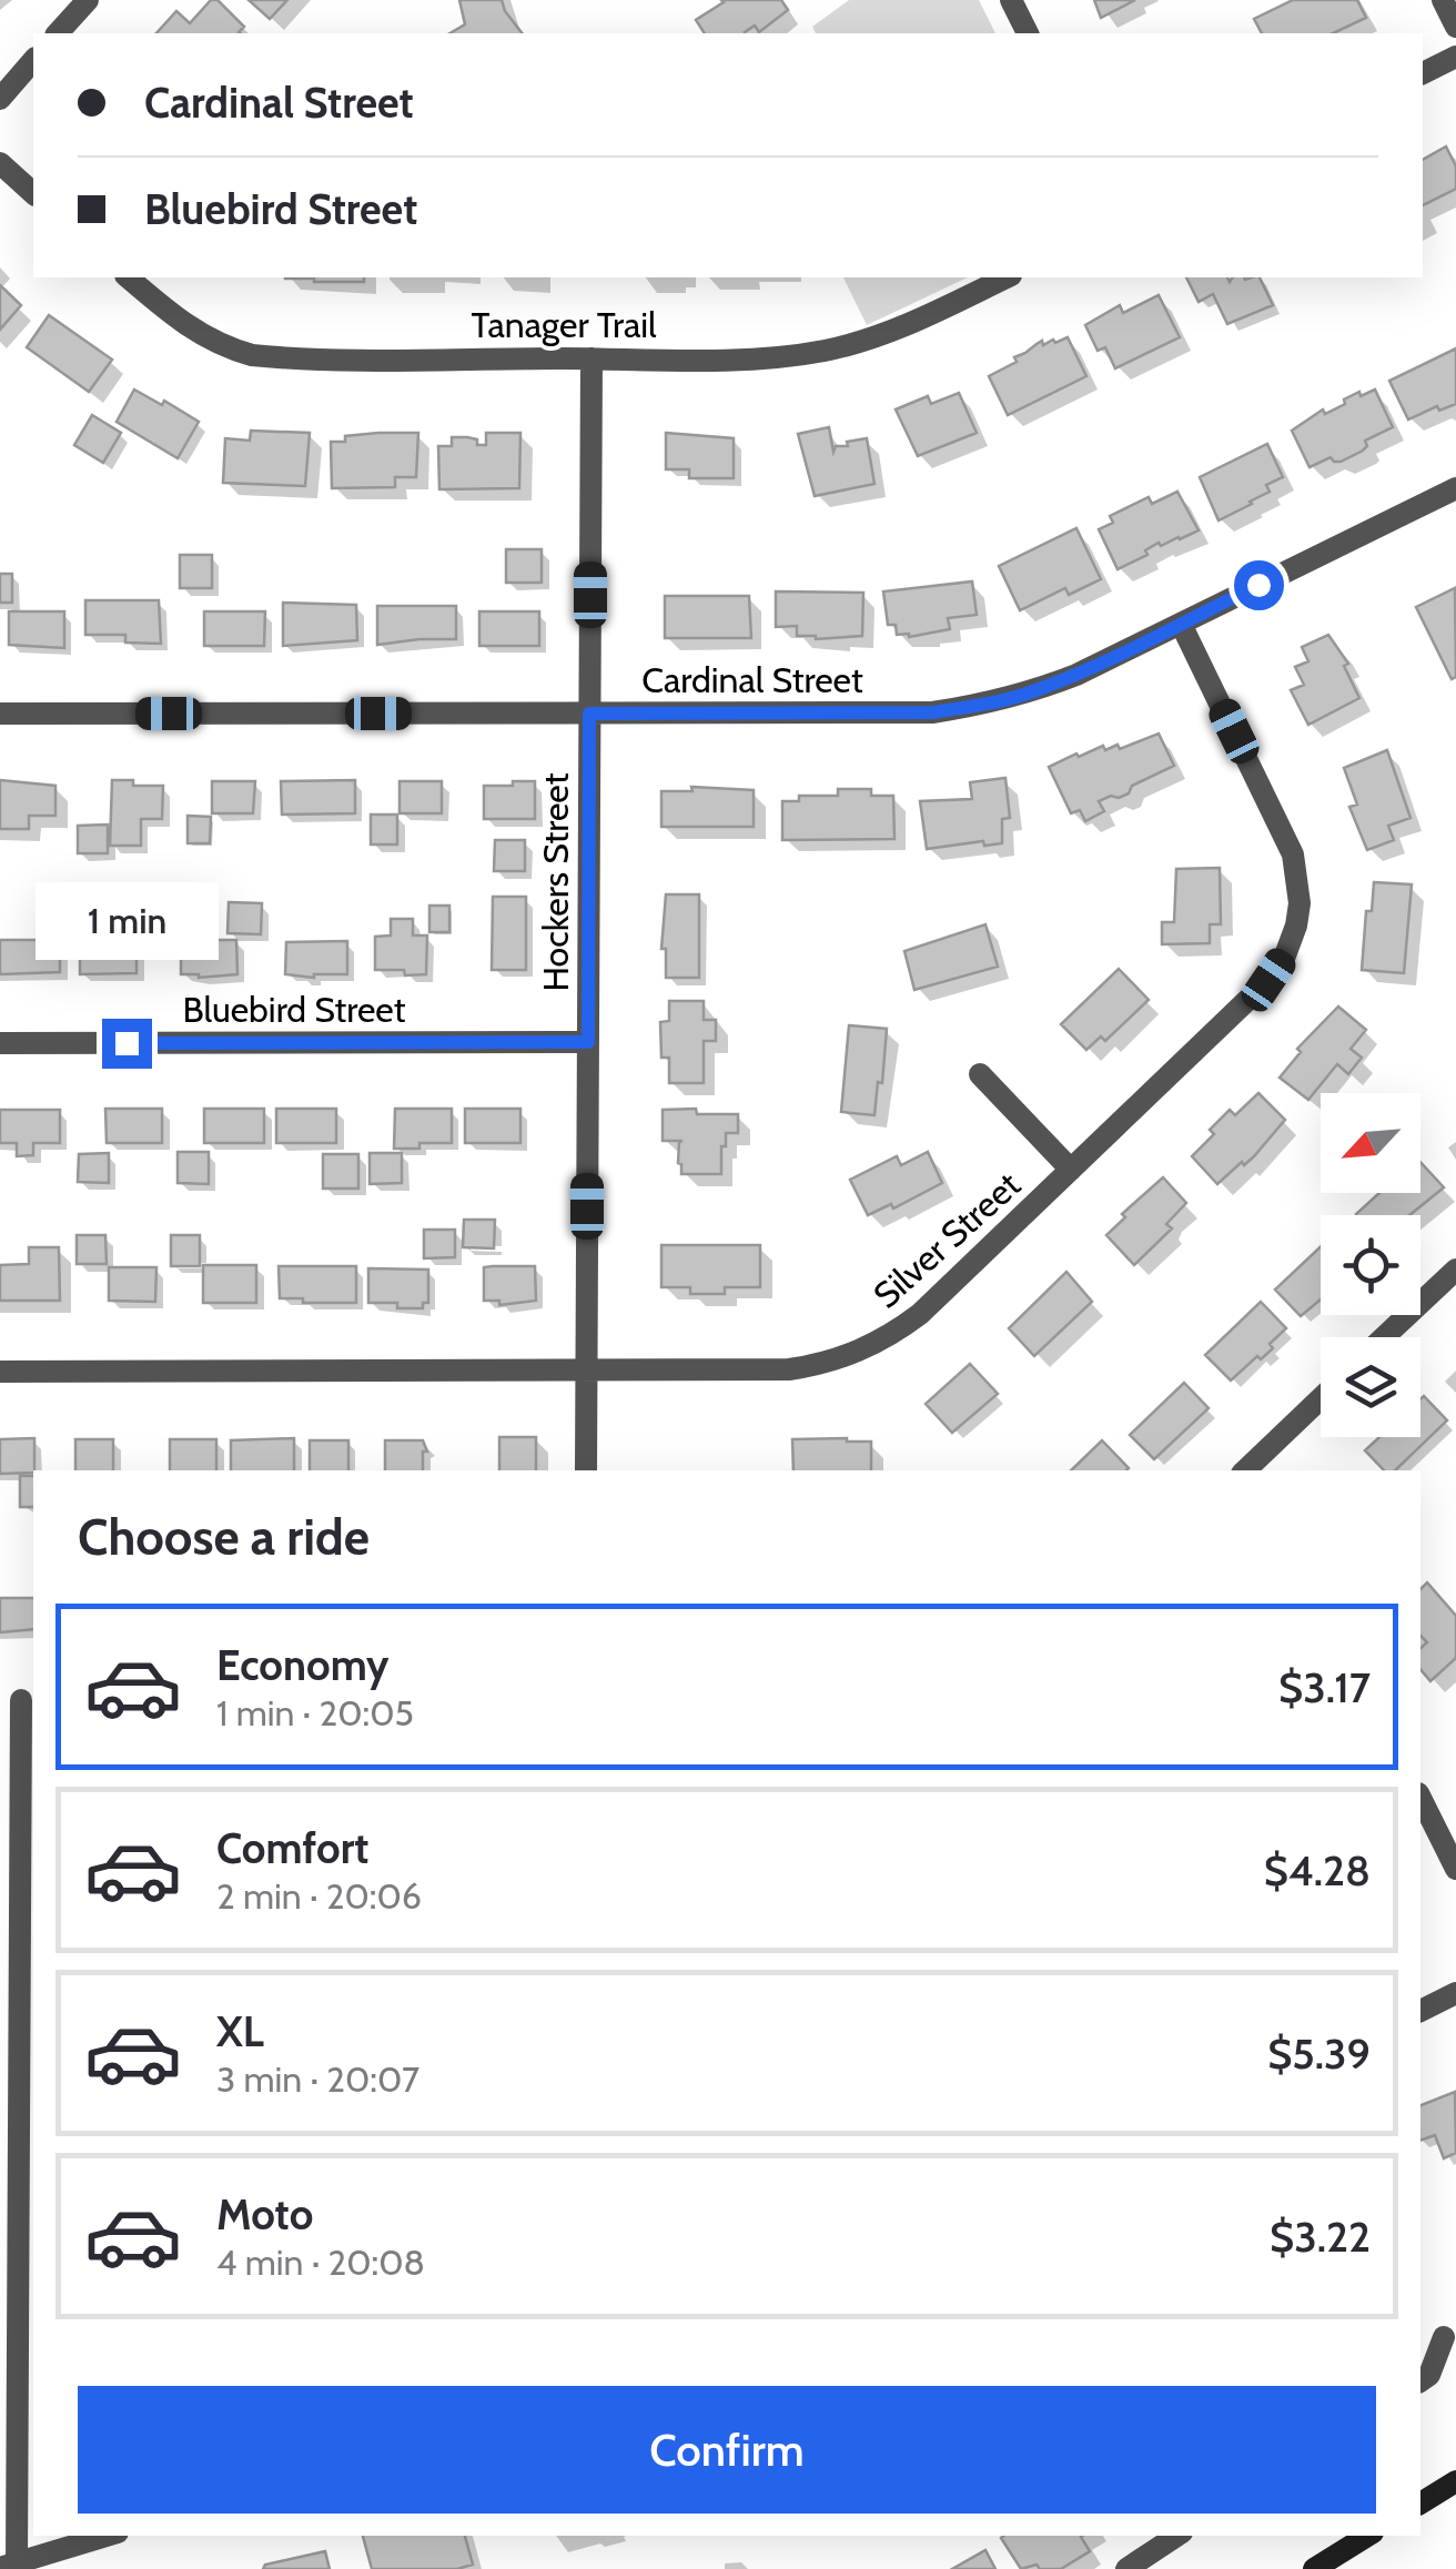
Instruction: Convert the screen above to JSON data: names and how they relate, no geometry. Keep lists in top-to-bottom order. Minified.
{"streets":{"street":["Tanager Trail","Cardinal Street","Hockers Street","Bluebird Street","Silver Street"]},"crossings":[["Tanager Trail","Hockers Street"],["Cardinal Street","Hockers Street"],["Cardinal Street","Silver Street"],["Hockers Street","Bluebird Street"],["Hockers Street","Silver Street"]],"north":"bottom left","page":{"banner":["Cardinal Street","Bluebird Street"],"bubble":"1 min","heading":"Choose a ride","list":[{"name":"Economy","note":"1 min · 20:05","value":"$3.17"},{"name":"Comfort","note":"2 min · 20:06","value":"$4.28"},{"name":"XL","note":"3 min · 20:07","value":"$5.39"},{"name":"Moto","note":"4 min · 20:08","value":"$3.22"}],"buttons":"Confirm"}}
